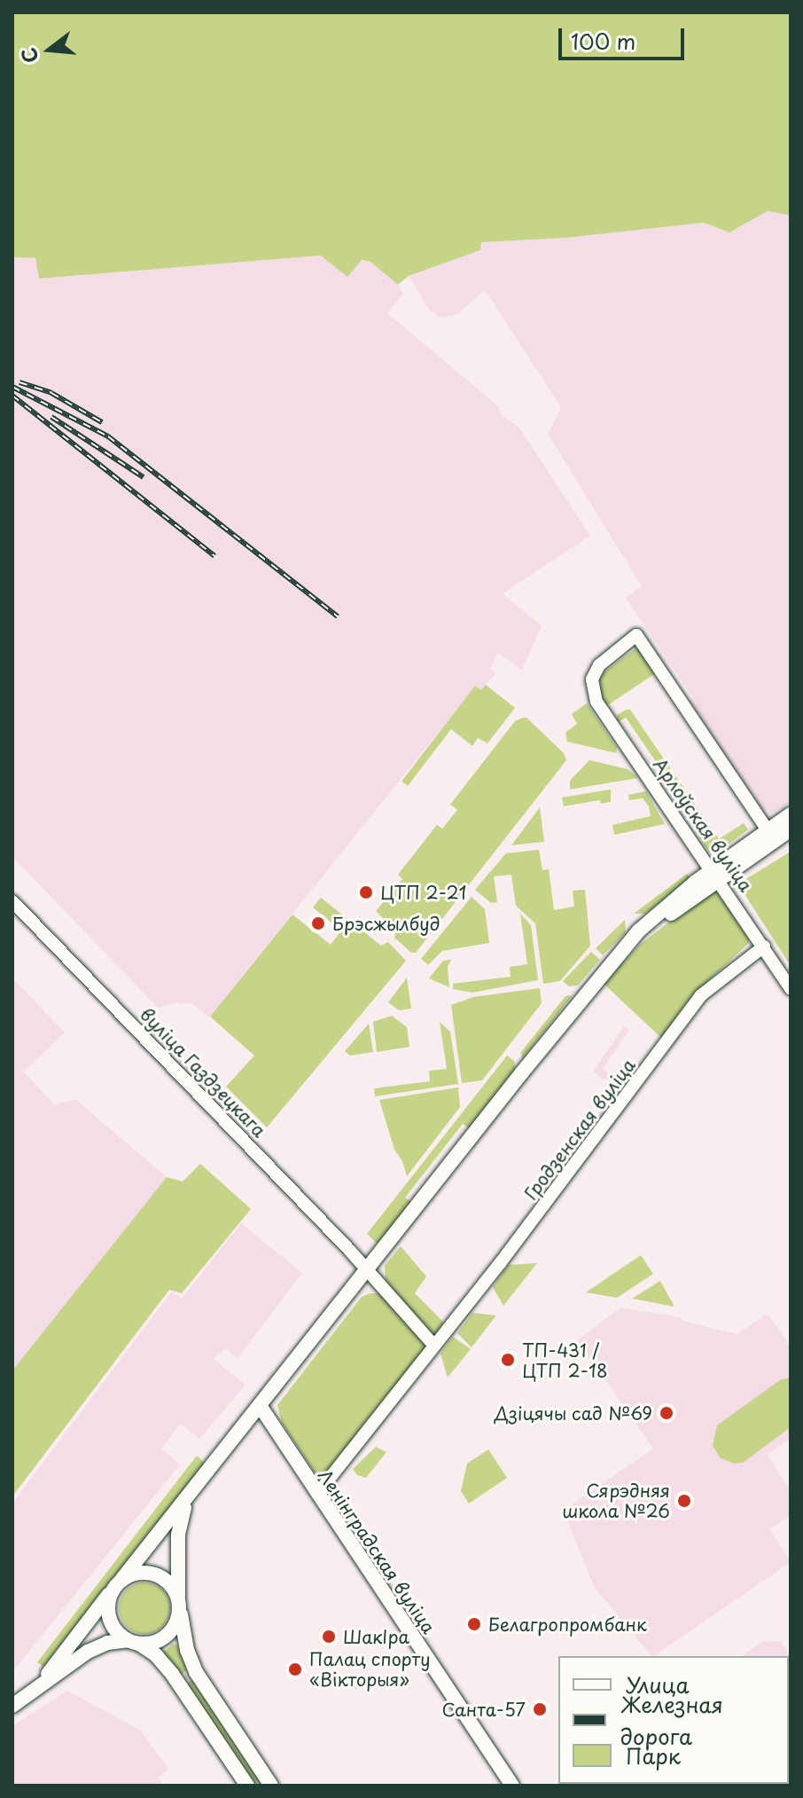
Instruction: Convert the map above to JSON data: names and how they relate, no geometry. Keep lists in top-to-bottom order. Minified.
{"streets":{"main road":["Ленінградская вуліца"],"street":["Арлоўская вуліца","вуліца Газдзецкага","Гродзенская вуліца"]},"crossings":[["Арлоўская вуліца","Гродзенская вуліца"],["Гродзенская вуліца","Ленінградская вуліца"]],"places":["ЦТП 2-21","Брэсжылбуд","ТП-431 / ЦТП 2-18","Дзіцячы сад №69","Сярэдняя школа №26","Белагропромбанк","ШакІра","Палац спорту «Вікторыя»","Санта-57"],"legend":["Улица","Железная дорога","Парк"],"scale_bar":"100 m","north":"left"}
